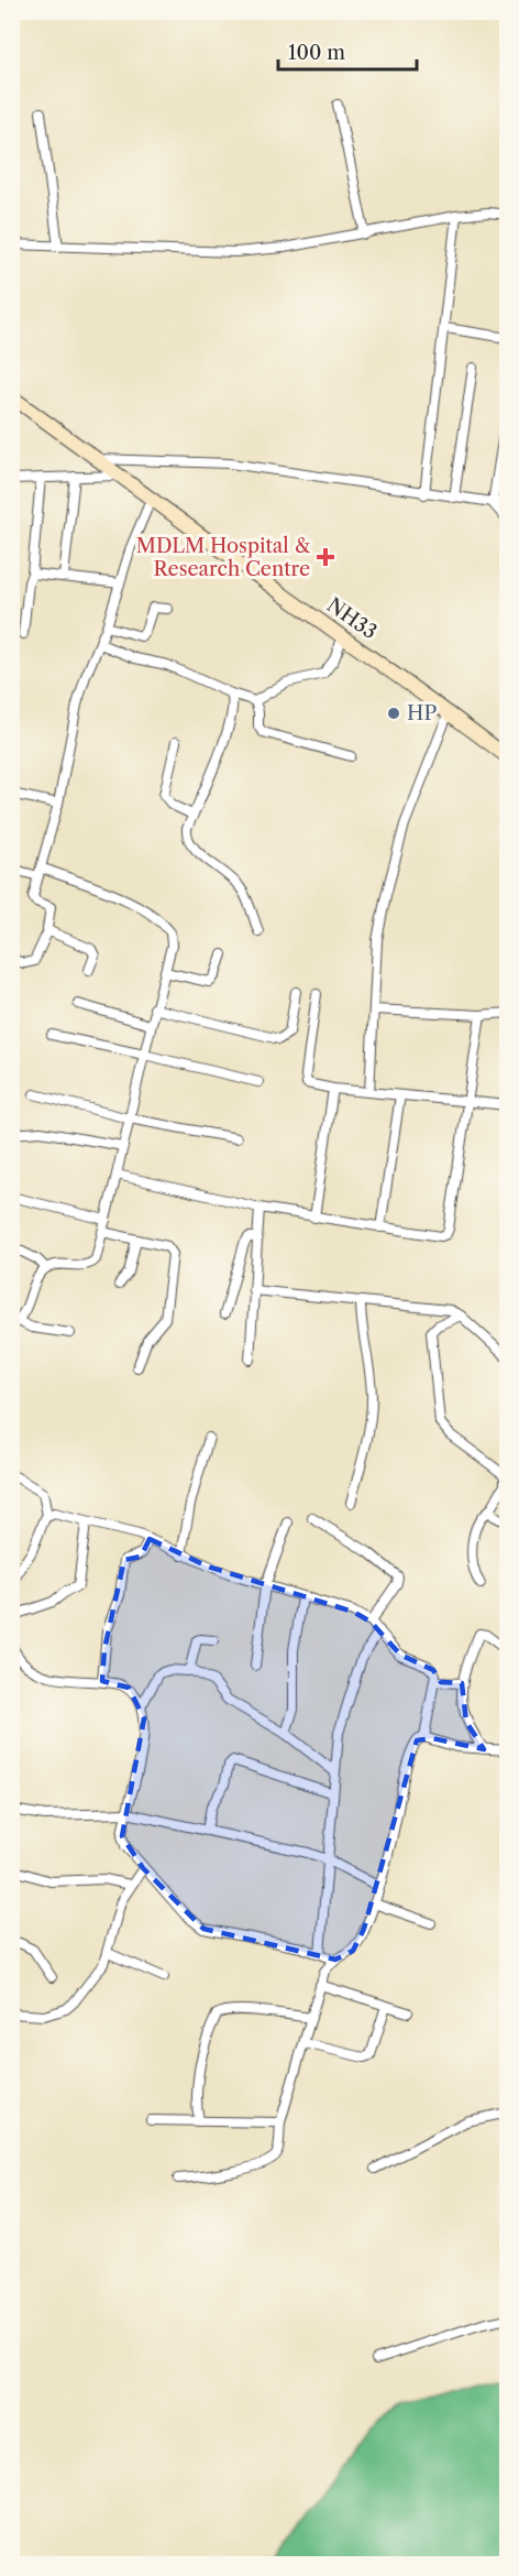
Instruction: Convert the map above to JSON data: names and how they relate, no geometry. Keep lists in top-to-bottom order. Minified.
{"streets":{"main road":["NH33"]},"places":{"health":["MDLM Hospital & Research Centre"],"other":["HP"]},"scale_bar":"100 m"}
